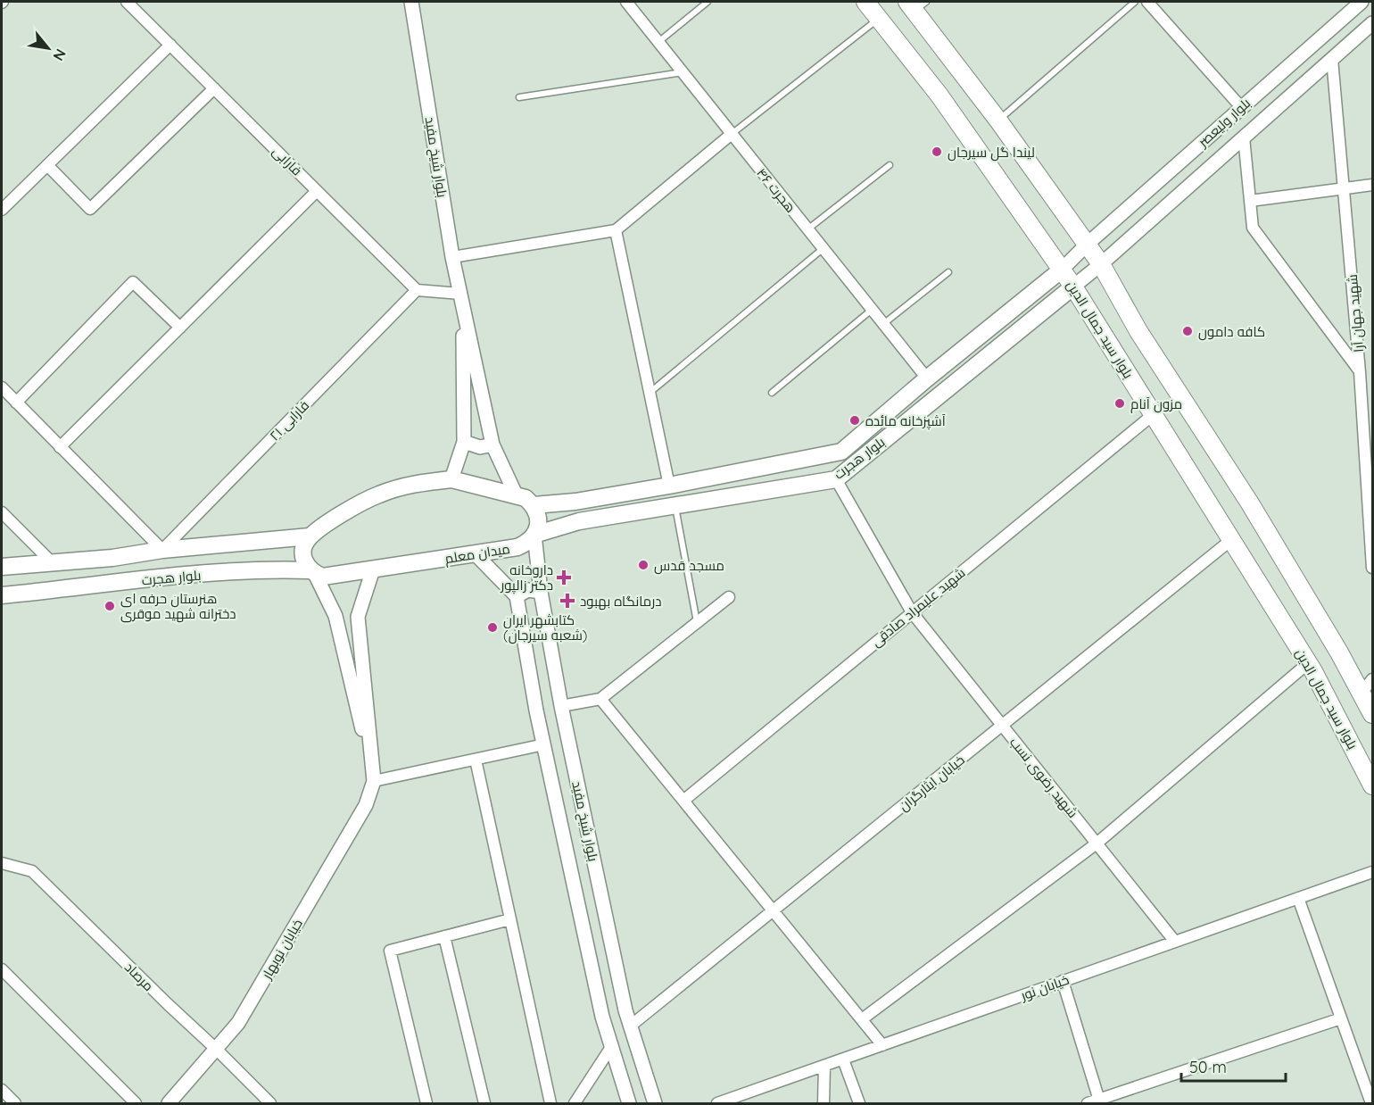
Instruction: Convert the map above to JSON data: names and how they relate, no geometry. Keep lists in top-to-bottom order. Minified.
{"streets":{"main road":["بلوار سید جمال الدین","بلوار هجرت","میدان معلم"],"street":["بلوار ولیعصر","بلوار شیخ مفید","فارابی","هجرت ۴۶","شهید جهان آرا","فارابی ۲۱","شهید علیمراد صادقی","شهید رضوی نسب","خیابان ایثارگران","خیابان نوبهار","مرصاد","خیابان نور"]},"crossings":[["بلوار ولیعصر","شهید جهان آرا"],["بلوار ولیعصر","بلوار سید جمال الدین"],["بلوار ولیعصر","بلوار هجرت"],["بلوار شیخ مفید","بلوار هجرت"],["بلوار شیخ مفید","میدان معلم"],["بلوار شیخ مفید","خیابان ایثارگران"],["فارابی","فارابی ۲۱"],["هجرت ۴۶","بلوار هجرت"],["بلوار سید جمال الدین","بلوار هجرت"],["بلوار سید جمال الدین","شهید علیمراد صادقی"],["بلوار سید جمال الدین","خیابان ایثارگران"],["فارابی ۲۱","بلوار هجرت"],["بلوار هجرت","میدان معلم"],["بلوار هجرت","شهید رضوی نسب"],["شهید علیمراد صادقی","شهید رضوی نسب"],["شهید رضوی نسب","خیابان ایثارگران"],["شهید رضوی نسب","خیابان نور"],["خیابان نوبهار","مرصاد"]],"places":{"other":["لیندا گل سیرجان","کافه دامون","مزون آنام","آشپزخانه مائده","مسجد قدس","هنرستان حرفه ای دخترانه شهید موقری","کتابشهر ایران (شعبه سیرجان)"],"health":["داروخانه دکتر زالپور","درمانگاه بهبود"]},"scale_bar":"50 m","north":"bottom right"}
